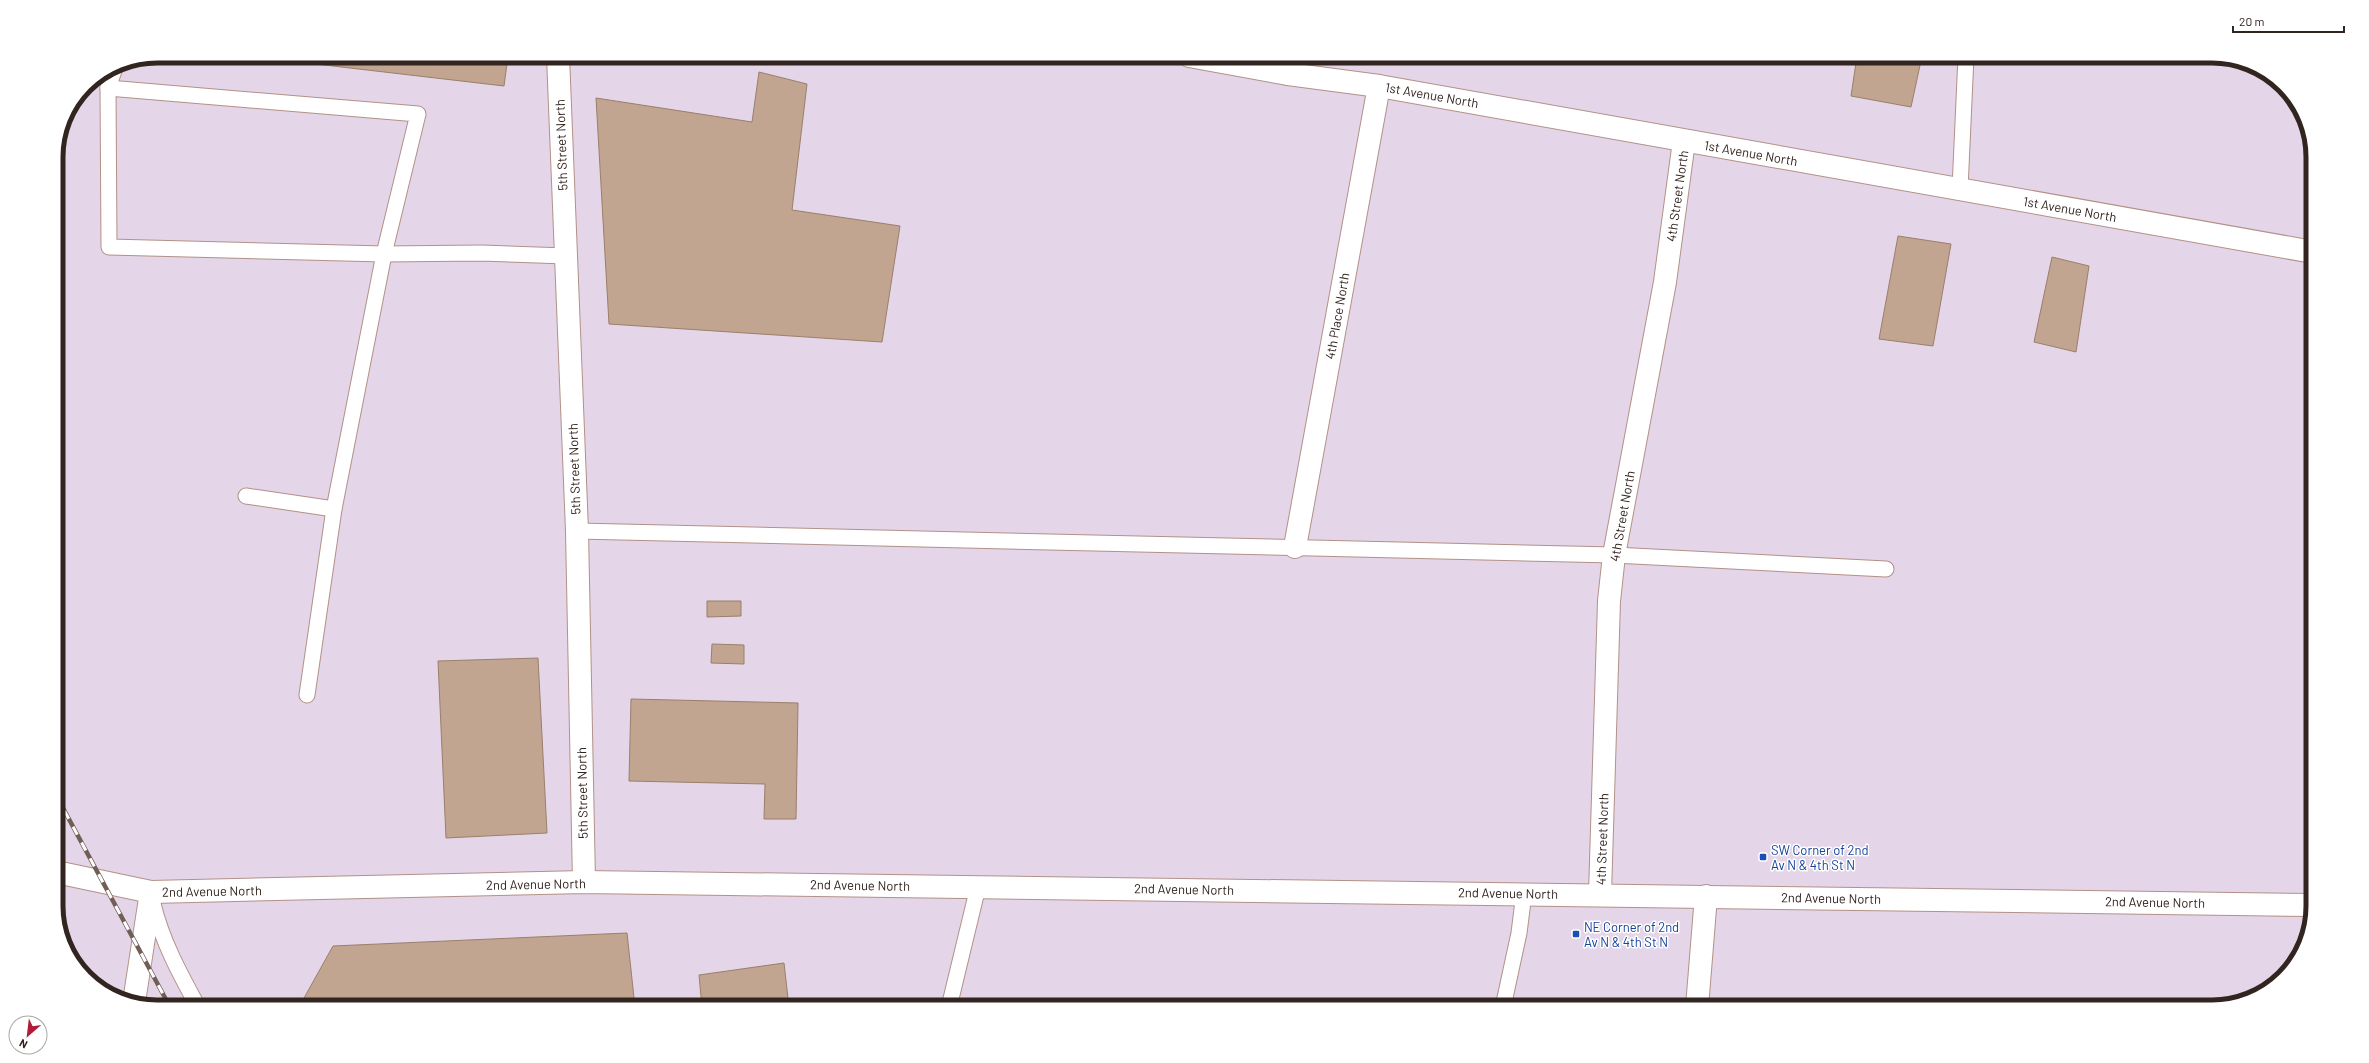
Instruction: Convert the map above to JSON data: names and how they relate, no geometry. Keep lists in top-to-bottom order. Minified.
{"streets":{"street":["1st Avenue North","5th Street North","4th Street North","4th Place North","2nd Avenue North"]},"crossings":[["1st Avenue North","4th Street North"],["1st Avenue North","4th Place North"],["5th Street North","2nd Avenue North"],["4th Street North","2nd Avenue North"]],"places":{"transit":["SW Corner of 2nd Av N & 4th St N","NE Corner of 2nd Av N & 4th St N"]},"scale_bar":"20 m","north":"bottom left"}
